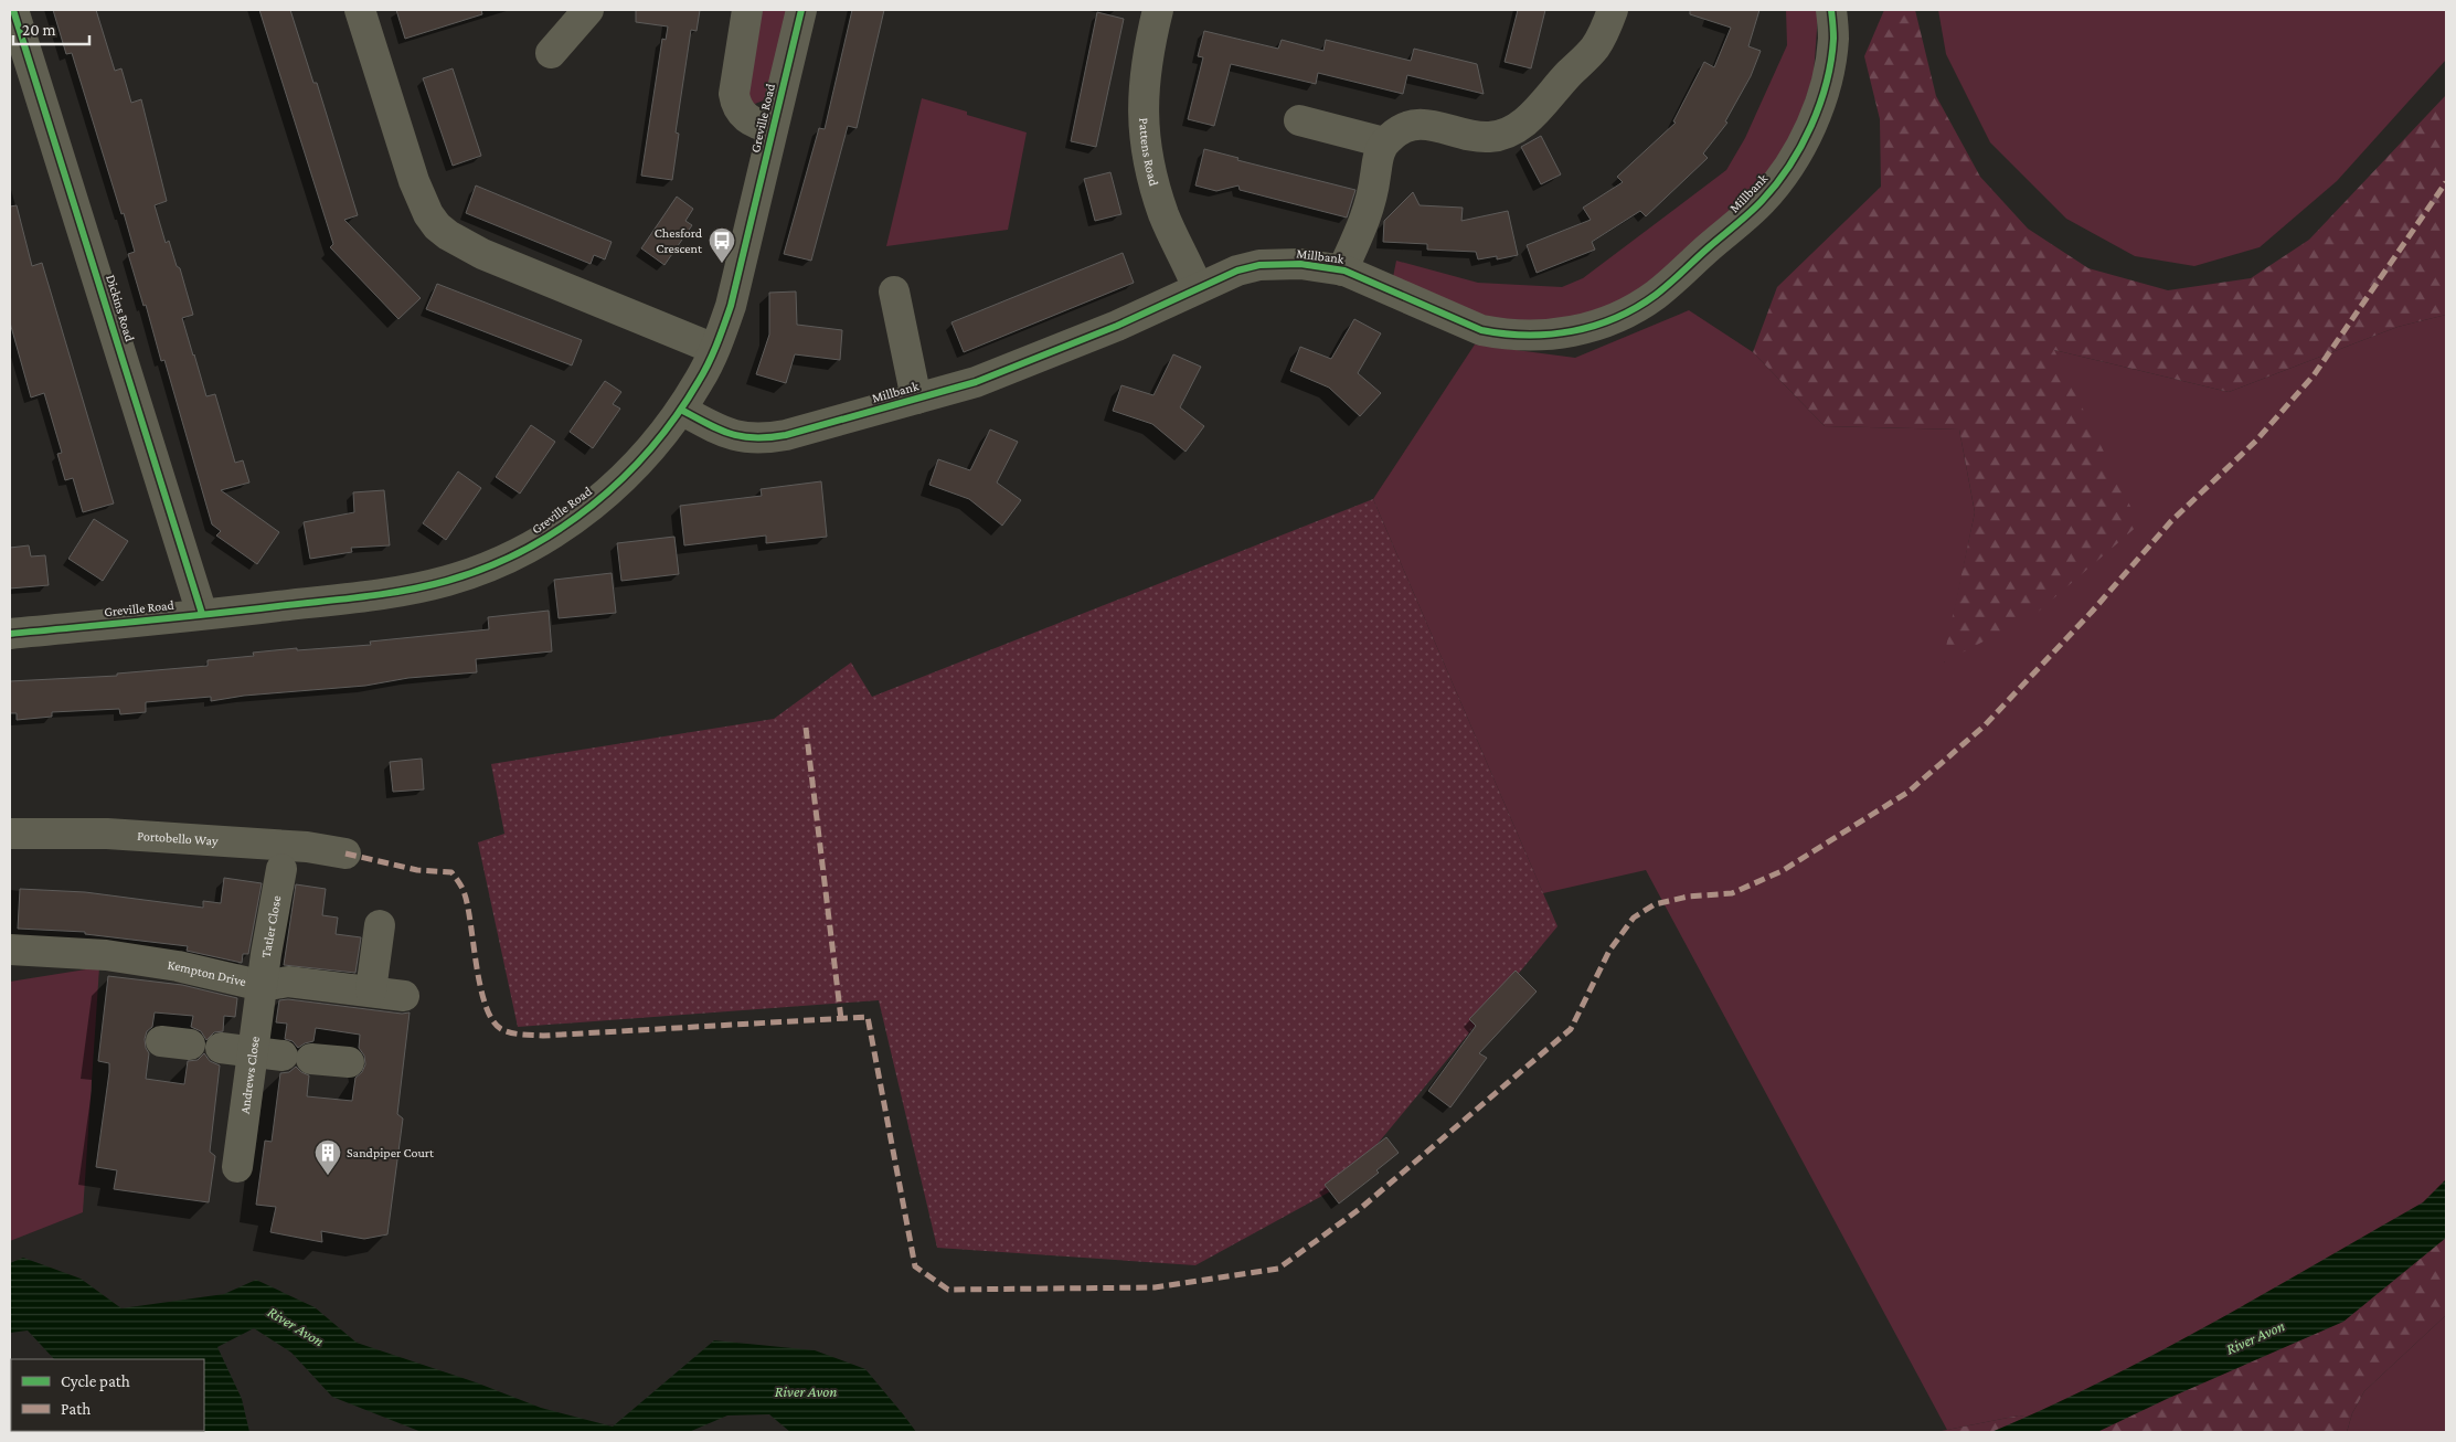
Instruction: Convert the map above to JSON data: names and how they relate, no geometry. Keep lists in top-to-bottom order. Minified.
{"streets":{"street":["Greville Road","Pattens Road","Millbank","Dickins Road","Portobello Way","Tatler Close","Kempton Drive","Andrews Close"]},"crossings":[["Greville Road","Millbank"],["Greville Road","Dickins Road"],["Pattens Road","Millbank"],["Tatler Close","Kempton Drive"],["Tatler Close","Andrews Close"],["Kempton Drive","Andrews Close"]],"water":["River Avon"],"places":{"bus stop":["Chesford Crescent"],"building":["Sandpiper Court"]},"legend":["Cycle path","Path"],"scale_bar":"20 m"}
